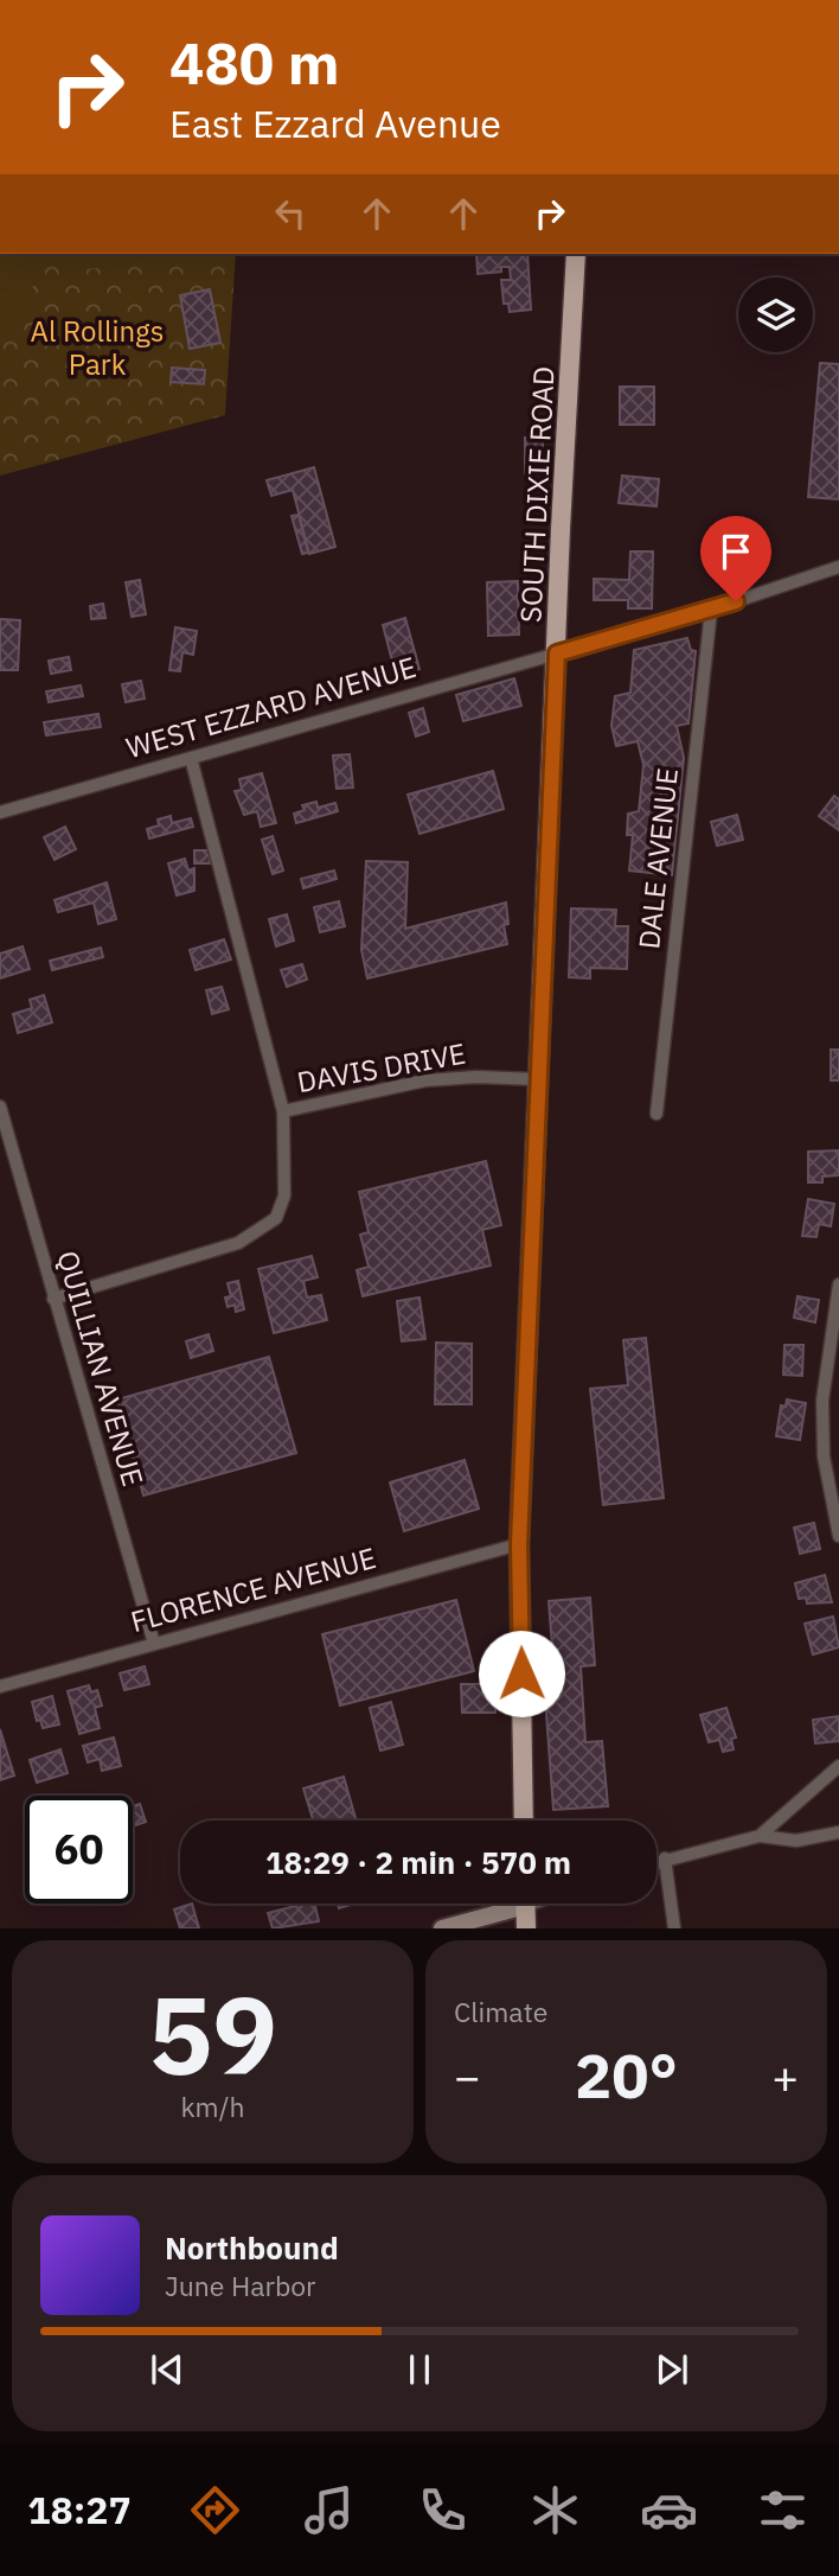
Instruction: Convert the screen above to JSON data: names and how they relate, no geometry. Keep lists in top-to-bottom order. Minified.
{"streets":{"main road":["SOUTH DIXIE ROAD"],"street":["WEST EZZARD AVENUE","DALE AVENUE","DAVIS DRIVE","QUILLIAN AVENUE","FLORENCE AVENUE"]},"crossings":[["SOUTH DIXIE ROAD","WEST EZZARD AVENUE"],["SOUTH DIXIE ROAD","DAVIS DRIVE"],["SOUTH DIXIE ROAD","FLORENCE AVENUE"],["WEST EZZARD AVENUE","DALE AVENUE"],["DAVIS DRIVE","QUILLIAN AVENUE"],["QUILLIAN AVENUE","FLORENCE AVENUE"]],"parks":["Al Rollings Park"],"page":{"turn":["480 m","East Ezzard Avenue"],"limit":"60","trip":"18:29 · 2 min · 570 m","tile":[["59","km/h"],"Climate"],"heat":["−","20°","+"],"song":["Northbound","June Harbor"],"tabs":"18:27"}}
